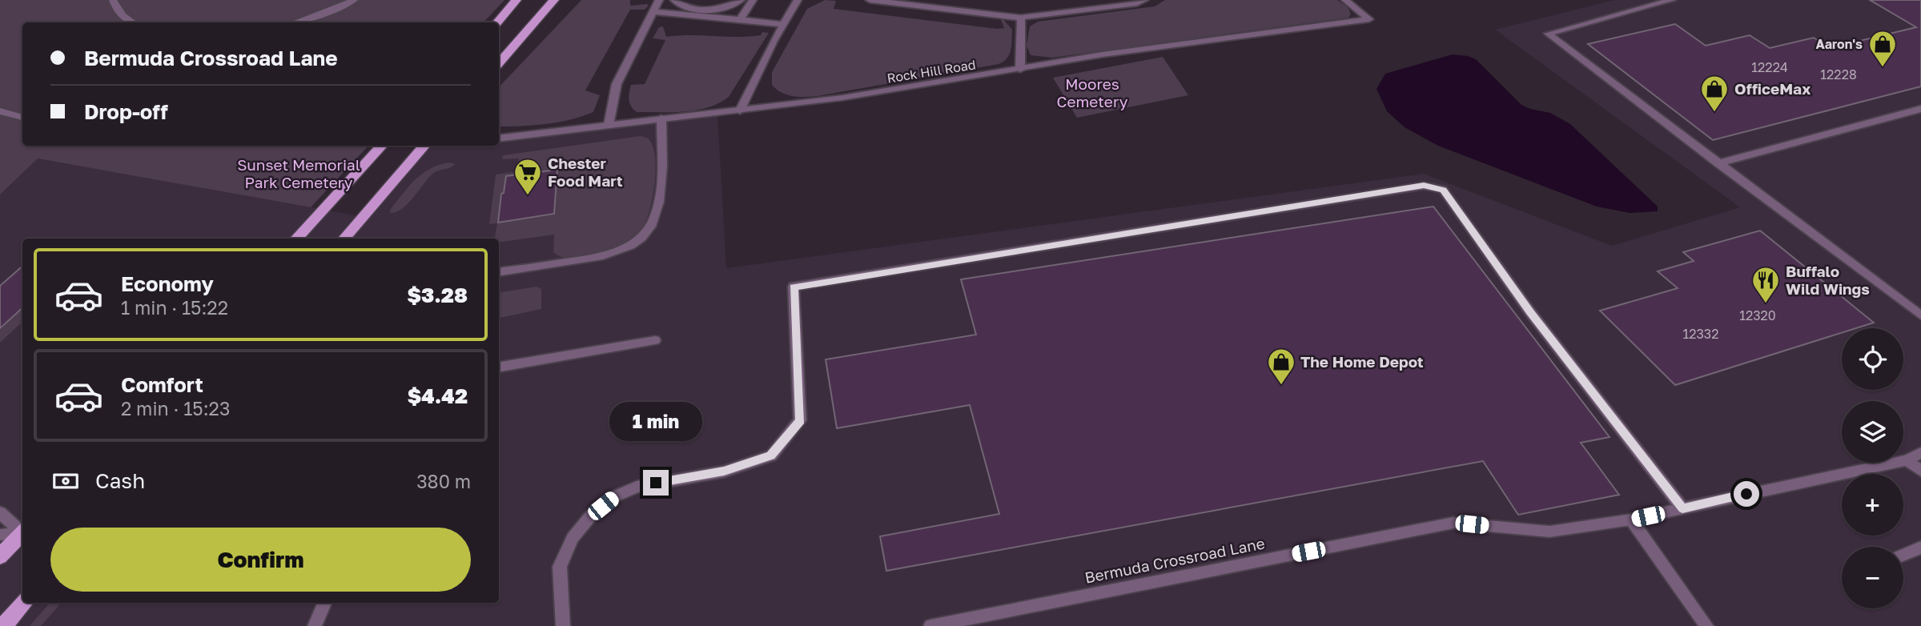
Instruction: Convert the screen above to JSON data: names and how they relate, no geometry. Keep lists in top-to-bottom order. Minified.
{"streets":{"street":["Rock Hill Road","Bermuda Crossroad Lane"]},"parks":["Moores Cemetery","Sunset Memorial Park Cemetery"],"places":{"shop":["Aaron's","OfficeMax","The Home Depot"],"supermarket":["Chester Food Mart"],"restaurant":["Buffalo Wild Wings"]},"house_numbers":["12224","12228","12320","12332"],"page":{"banner":["Bermuda Crossroad Lane","Drop-off"],"list":[{"name":"Economy","note":"1 min · 15:22","value":"$3.28"},{"name":"Comfort","note":"2 min · 15:23","value":"$4.42"}],"map_buttons":["+","−"],"bubble":"1 min","pay":["Cash","380 m"],"buttons":"Confirm"}}
